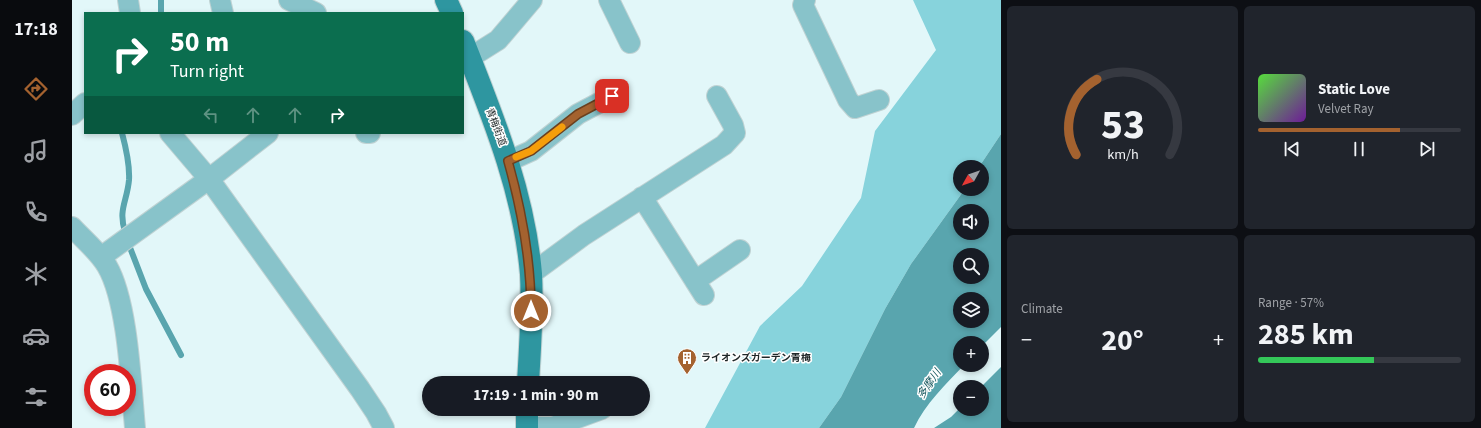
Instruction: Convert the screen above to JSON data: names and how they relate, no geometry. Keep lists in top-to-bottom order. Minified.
{"streets":{"main road":["青梅街道"]},"water":["多摩川"],"places":{"building":["ライオンズガーデン青梅"]},"north":"bottom left","page":{"tabs":"17:18","turn":["50 m","Turn right"],"song":["Static Love","Velvet Ray"],"map_buttons":["+","−"],"tile":["Climate",["Range · 57%","285 km"]],"heat":["−","20°","+"],"limit":"60","trip":"17:19 · 1 min · 90 m","gauge":["53","km/h"]}}
